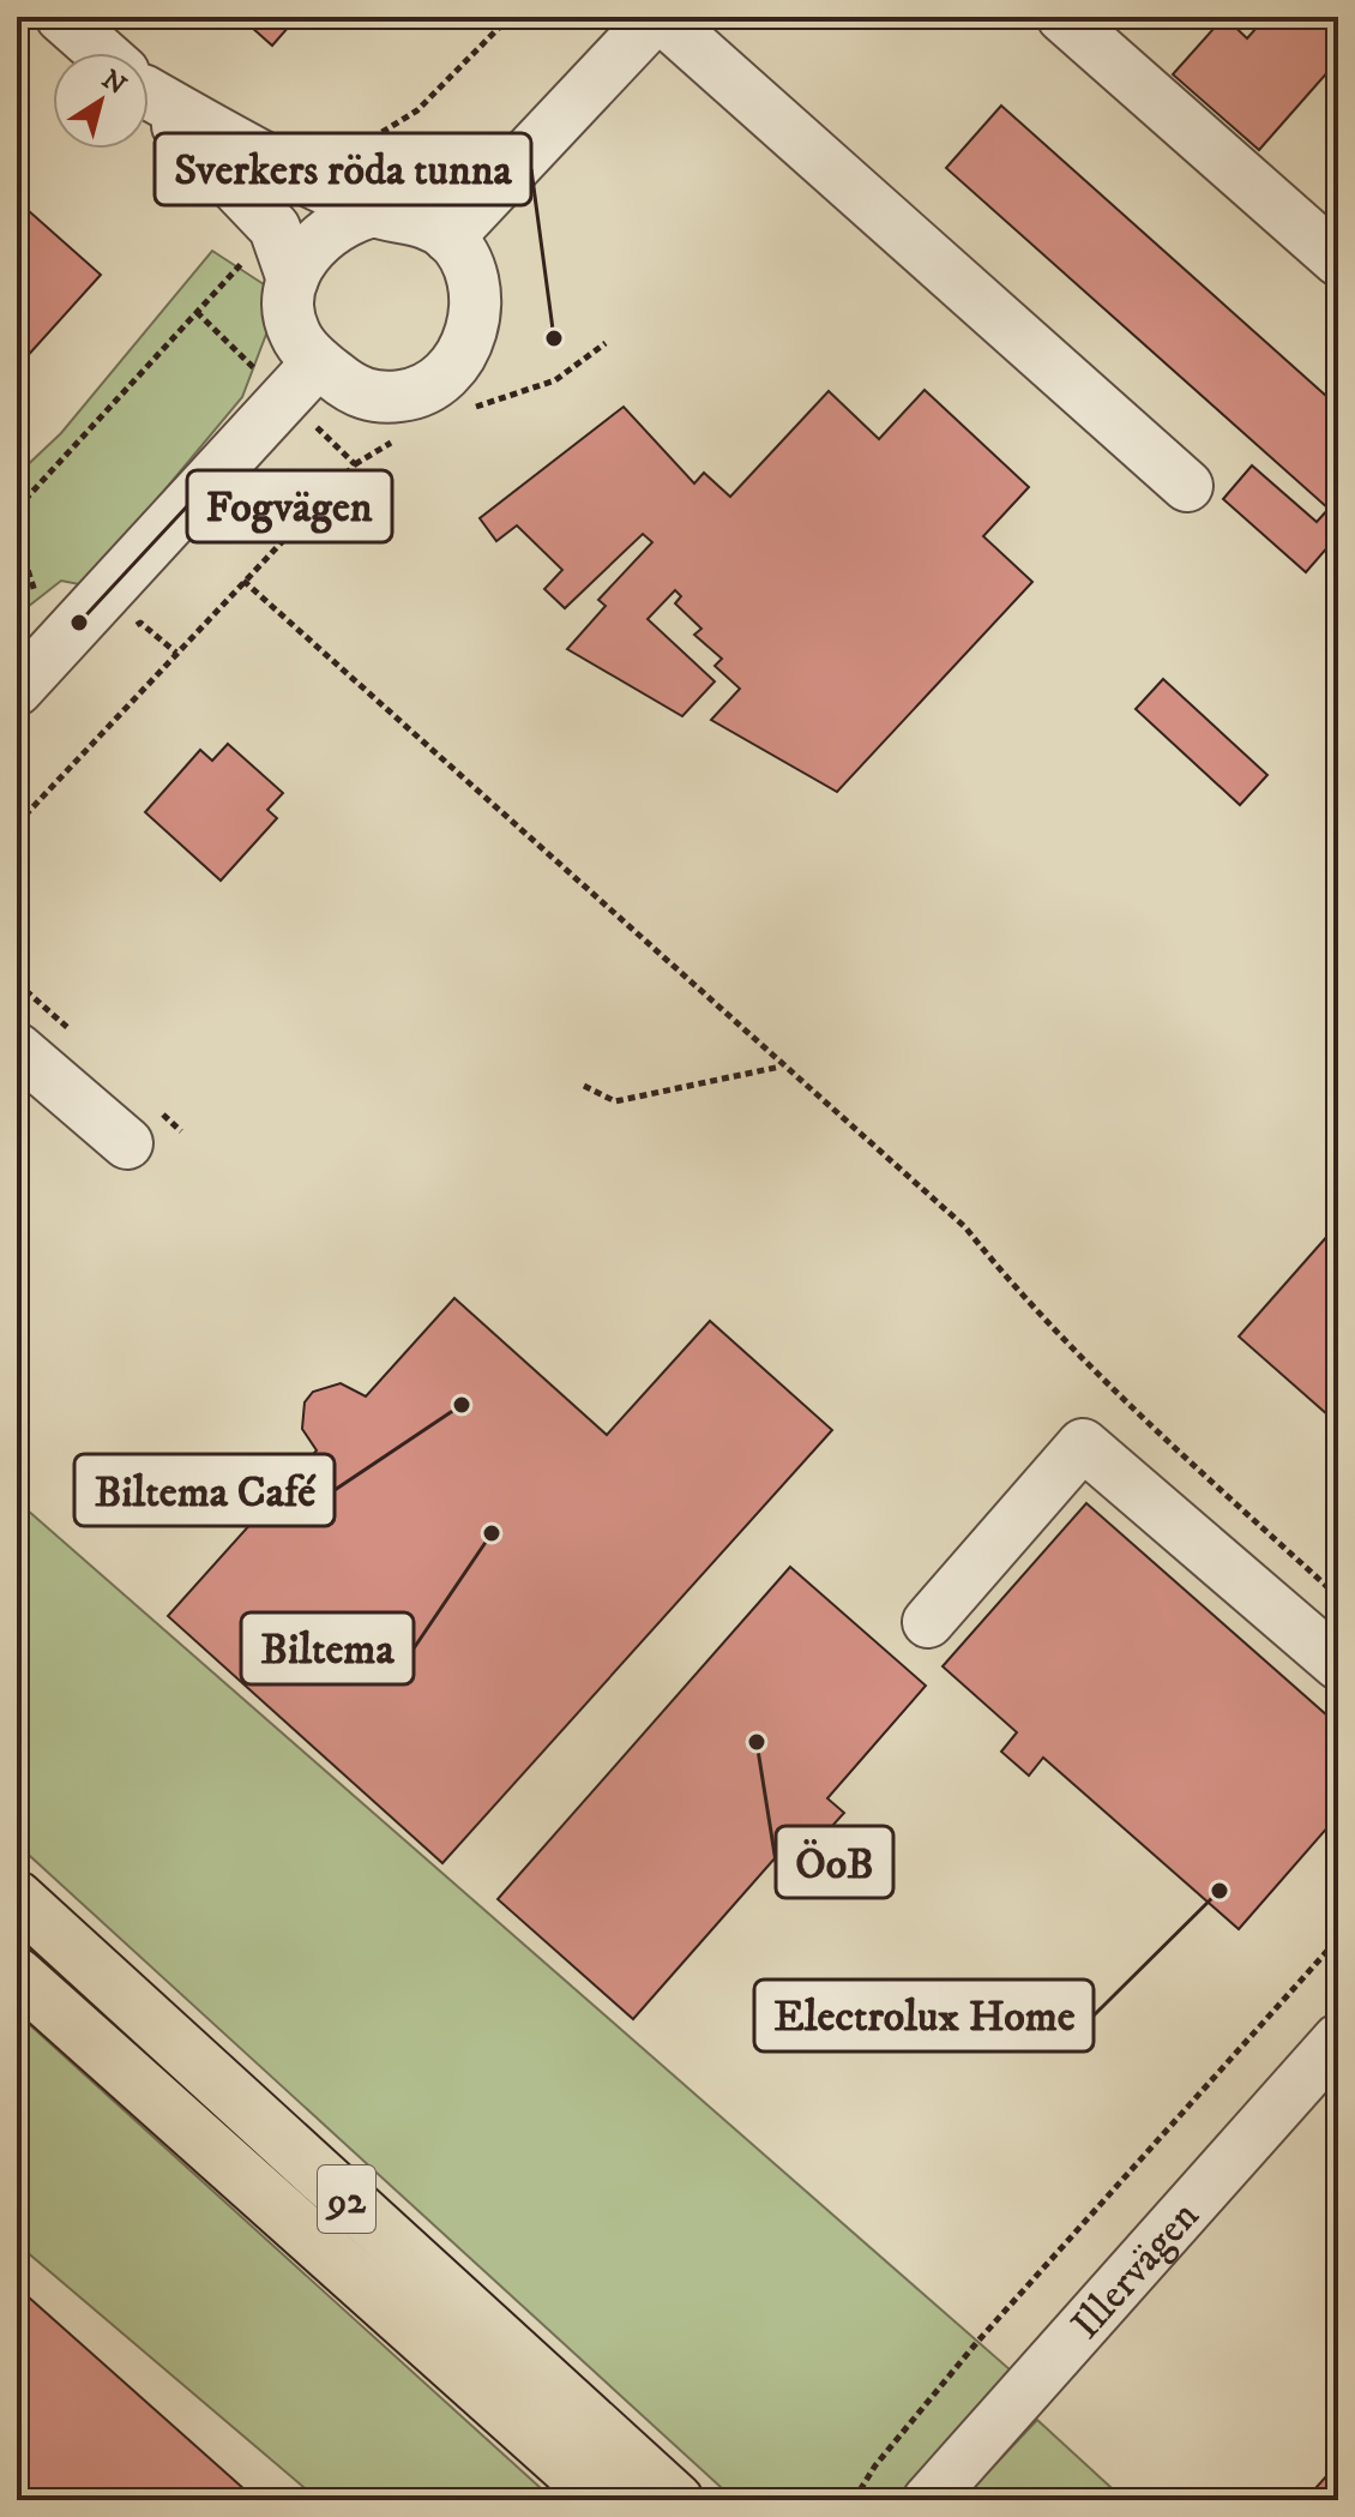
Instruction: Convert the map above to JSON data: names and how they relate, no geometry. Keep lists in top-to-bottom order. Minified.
{"streets":{"highway":["92"],"street":["Illervägen"]},"places":["Sverkers röda tunna","Fogvägen","Biltema Café","Biltema","ÖoB","Electrolux Home"],"north":"top right"}
